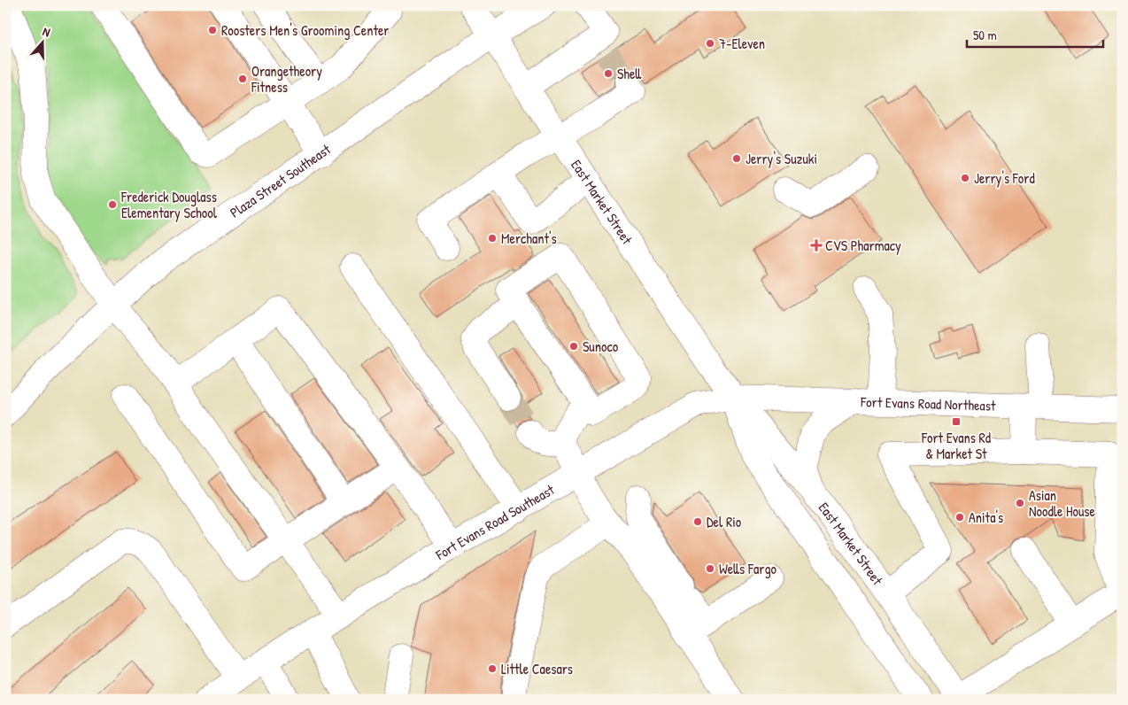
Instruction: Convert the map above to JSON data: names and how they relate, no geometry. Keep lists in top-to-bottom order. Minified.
{"streets":{"main road":["Plaza Street Southeast","East Market Street","Fort Evans Road Northeast","Fort Evans Road Southeast"]},"crossings":[["Plaza Street Southeast","East Market Street"],["East Market Street","Fort Evans Road Northeast"],["East Market Street","Fort Evans Road Southeast"],["Fort Evans Road Northeast","Fort Evans Road Southeast"]],"places":{"other":["Roosters Men's Grooming Center","7-Eleven","Shell","Orangetheory Fitness","Jerry's Suzuki","Jerry's Ford","Frederick Douglass Elementary School","Merchant's","Sunoco","Asian Noodle House","Anita's","Del Rio","Wells Fargo","Little Caesars"],"health":["CVS Pharmacy"],"transit":["Fort Evans Rd & Market St"]},"scale_bar":"50 m","north":"top"}
